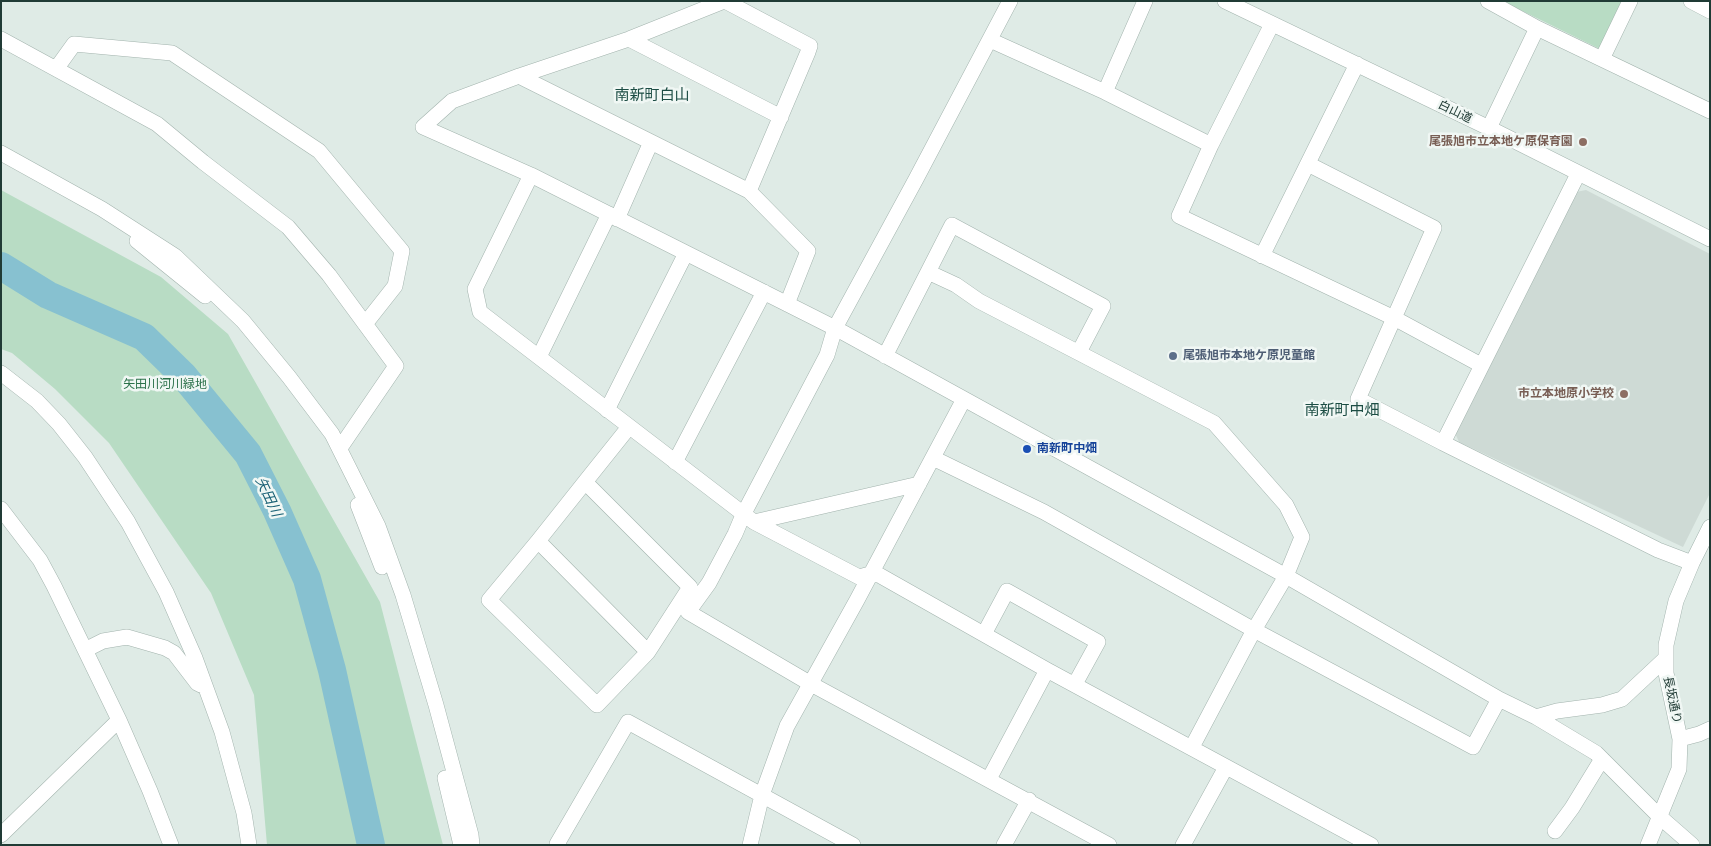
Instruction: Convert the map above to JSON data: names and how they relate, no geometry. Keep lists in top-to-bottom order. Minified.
{"streets":{"street":["白山道","長坂通り"]},"districts":["南新町白山","南新町中畑"],"water":["矢田川"],"parks":["矢田川河川緑地"],"places":["尾張旭市立本地ケ原保育園","尾張旭市本地ケ原児童館","市立本地原小学校","南新町中畑"]}
